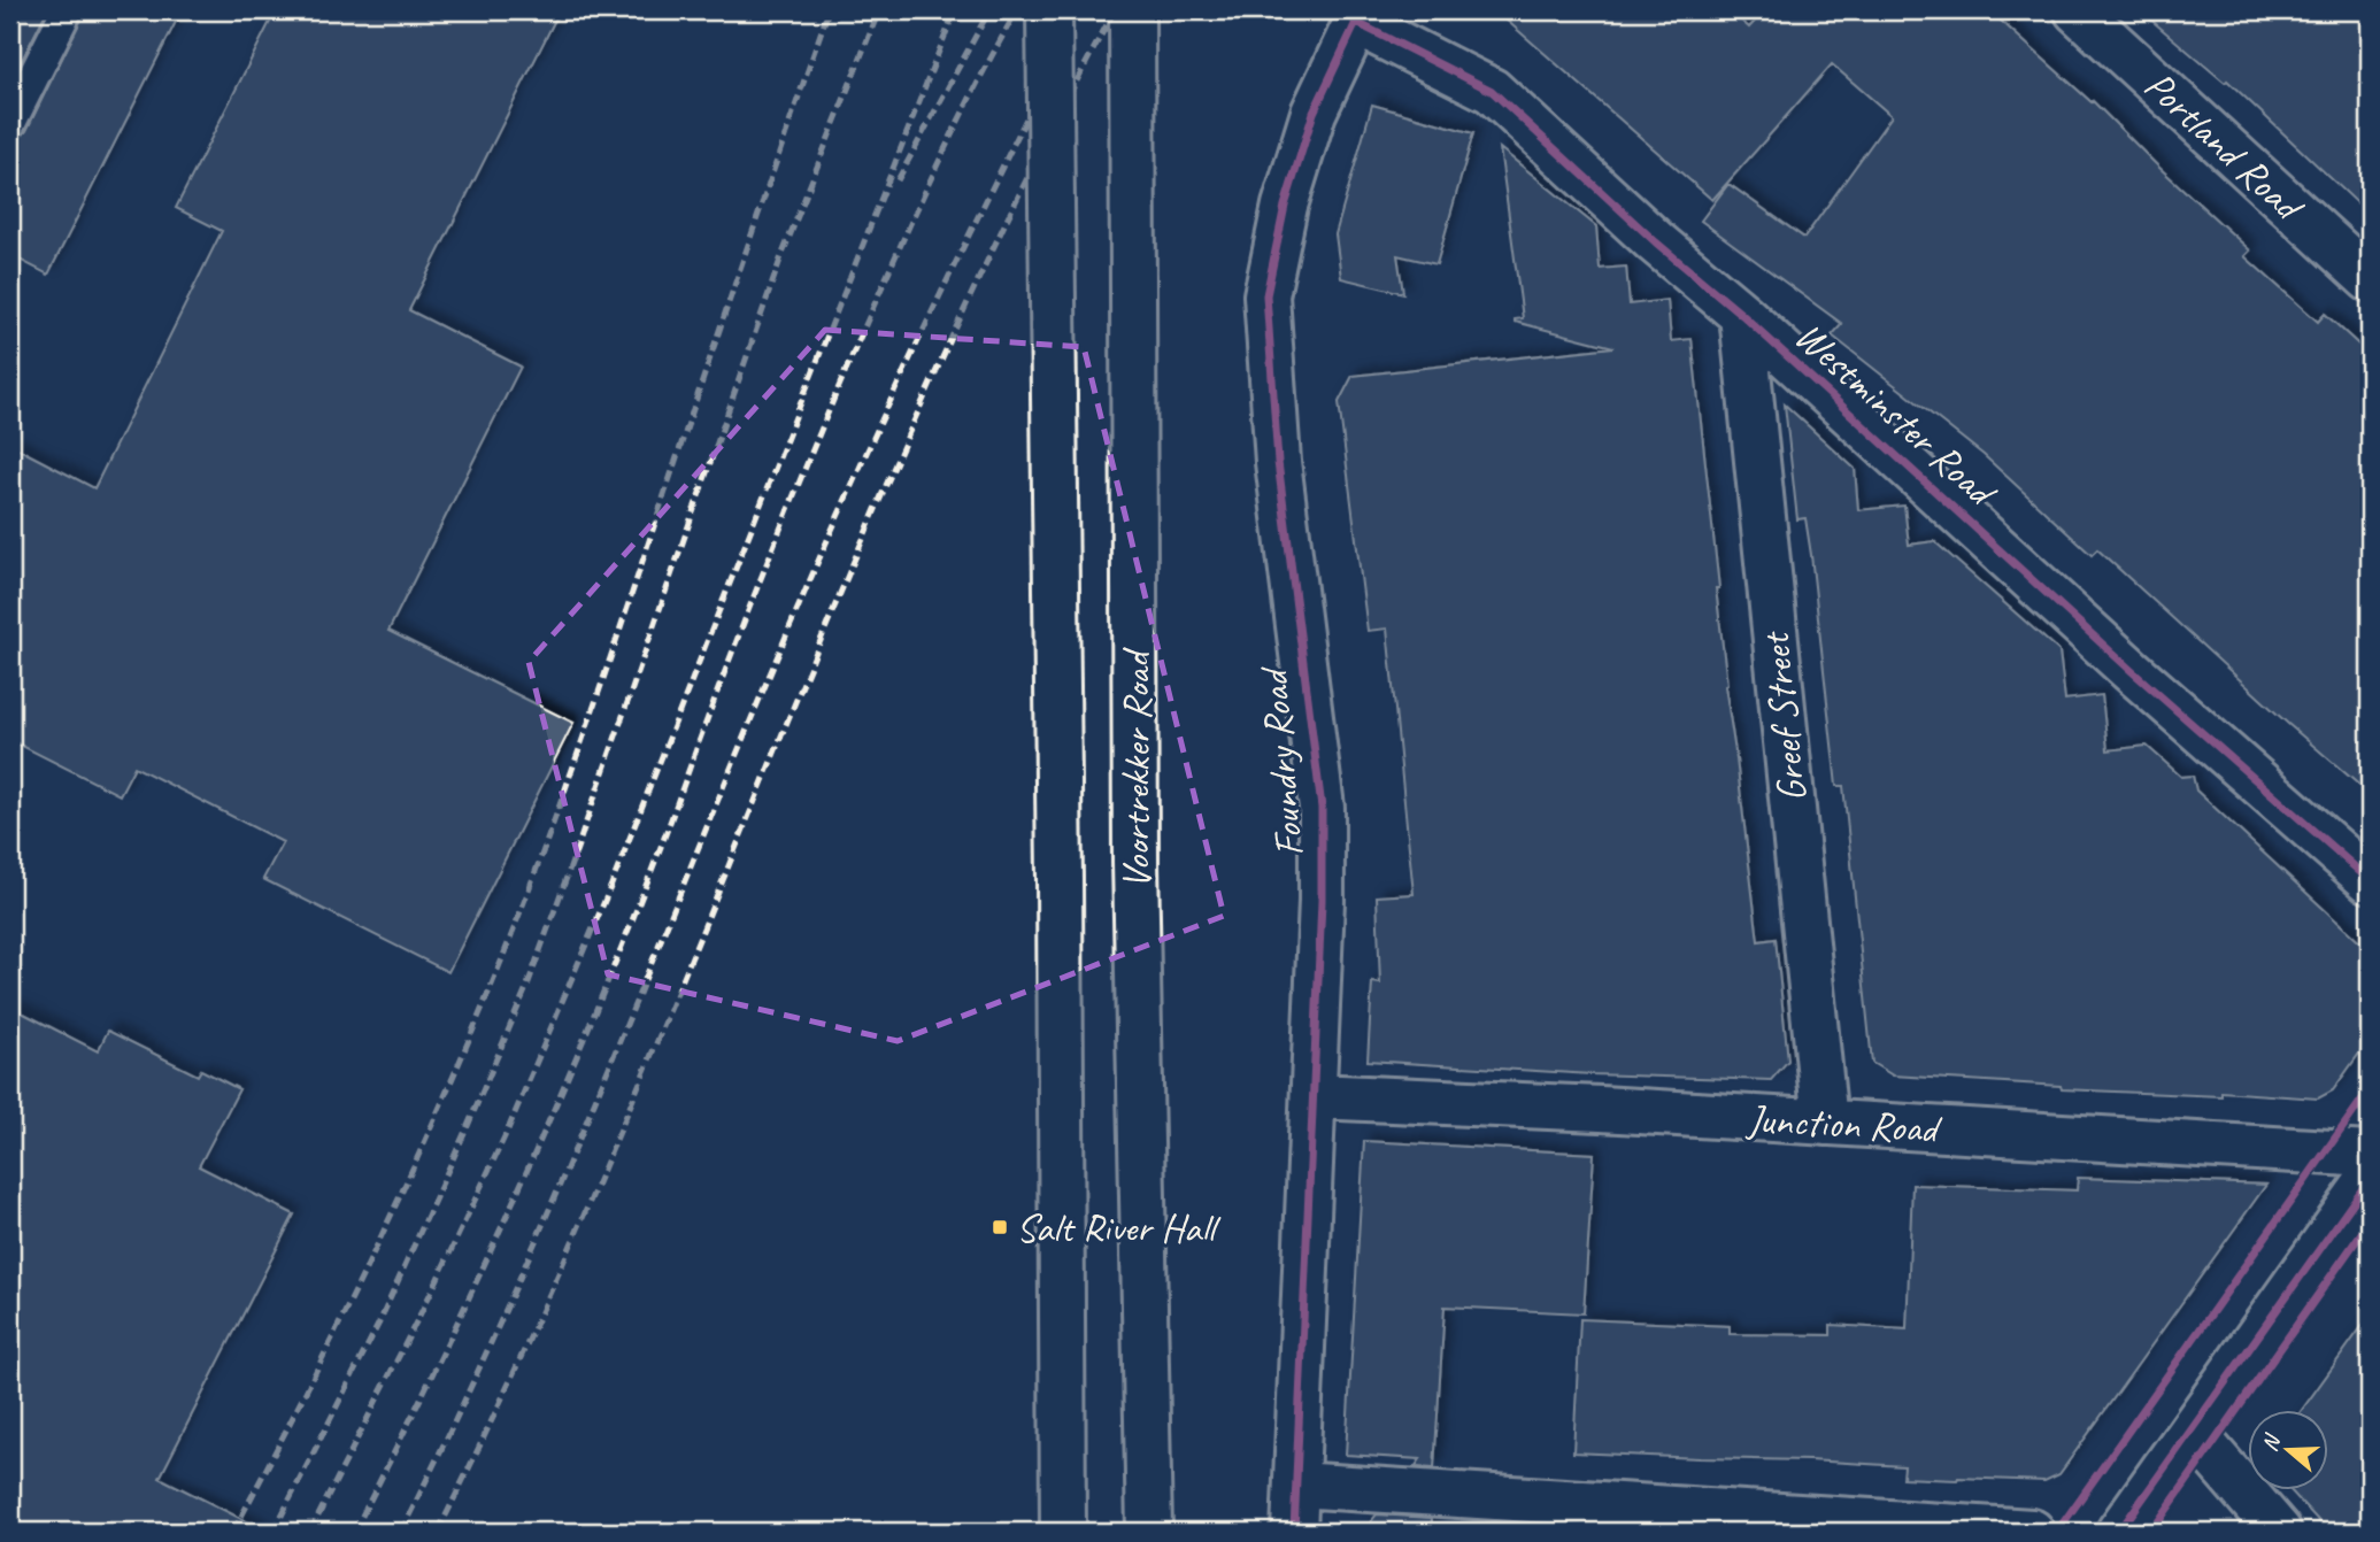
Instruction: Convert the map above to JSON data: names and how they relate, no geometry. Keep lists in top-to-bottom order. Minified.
{"streets":{"street":["Portland Road","Westminster Road","Greef Street","Foundry Road","Voortrekker Road","Junction Road"]},"crossings":[["Westminster Road","Greef Street"],["Westminster Road","Foundry Road"],["Greef Street","Junction Road"],["Foundry Road","Junction Road"]],"places":{"transit":["Salt River Hall"]},"north":"left"}
